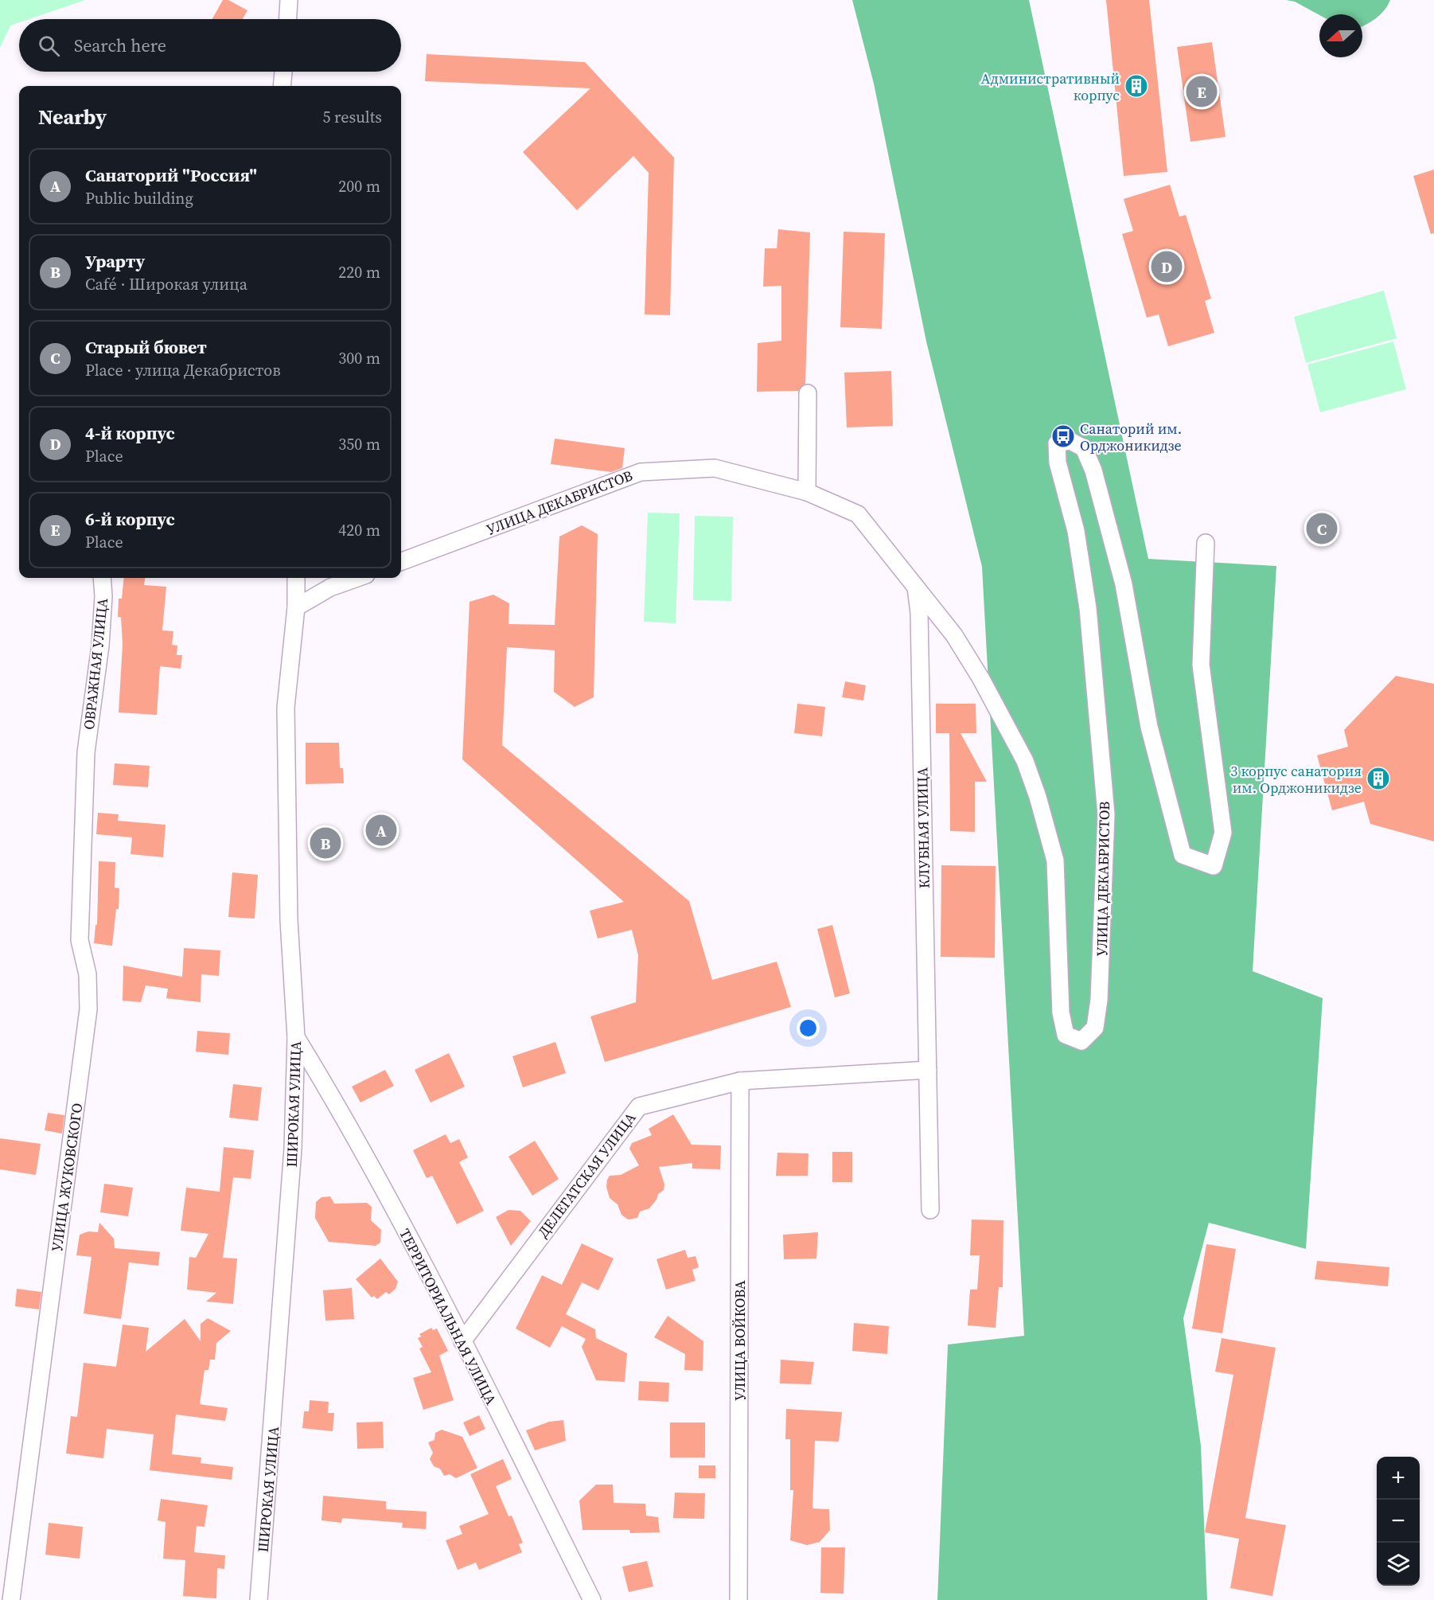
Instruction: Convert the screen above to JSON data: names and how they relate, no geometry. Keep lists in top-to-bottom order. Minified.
{"streets":{"street":["УЛИЦА ДЕКАБРИСТОВ","ОВРАЖНАЯ УЛИЦА","КЛУБНАЯ УЛИЦА","ШИРОКАЯ УЛИЦА","ДЕЛЕГАТСКАЯ УЛИЦА","УЛИЦА ЖУКОВСКОГО","ТЕРРИТОРИАЛЬНАЯ УЛИЦА","УЛИЦА ВОЙКОВА"]},"crossings":[["УЛИЦА ДЕКАБРИСТОВ","КЛУБНАЯ УЛИЦА"],["ОВРАЖНАЯ УЛИЦА","УЛИЦА ЖУКОВСКОГО"],["КЛУБНАЯ УЛИЦА","ДЕЛЕГАТСКАЯ УЛИЦА"],["ШИРОКАЯ УЛИЦА","ТЕРРИТОРИАЛЬНАЯ УЛИЦА"],["ДЕЛЕГАТСКАЯ УЛИЦА","ТЕРРИТОРИАЛЬНАЯ УЛИЦА"],["ДЕЛЕГАТСКАЯ УЛИЦА","УЛИЦА ВОЙКОВА"]],"places":{"building":["Административный корпус","3 корпус санатория им. Орджоникидзе"],"bus stop":["Санаторий им. Орджоникидзе"]},"north":"left","page":{"search":"Search here","pins":["E","D","C","A","B"],"heading":["Nearby","5 results"],"list":[{"mark":"A","name":"Санаторий \"Россия\"","note":"Public building","value":"200 m"},{"mark":"B","name":"Урарту","note":"Café · Широкая улица","value":"220 m"},{"mark":"C","name":"Старый бювет","note":"Place · улица Декабристов","value":"300 m"},{"mark":"D","name":"4-й корпус","note":"Place","value":"350 m"},{"mark":"E","name":"6-й корпус","note":"Place","value":"420 m"}],"map_buttons":["+","−"]}}
